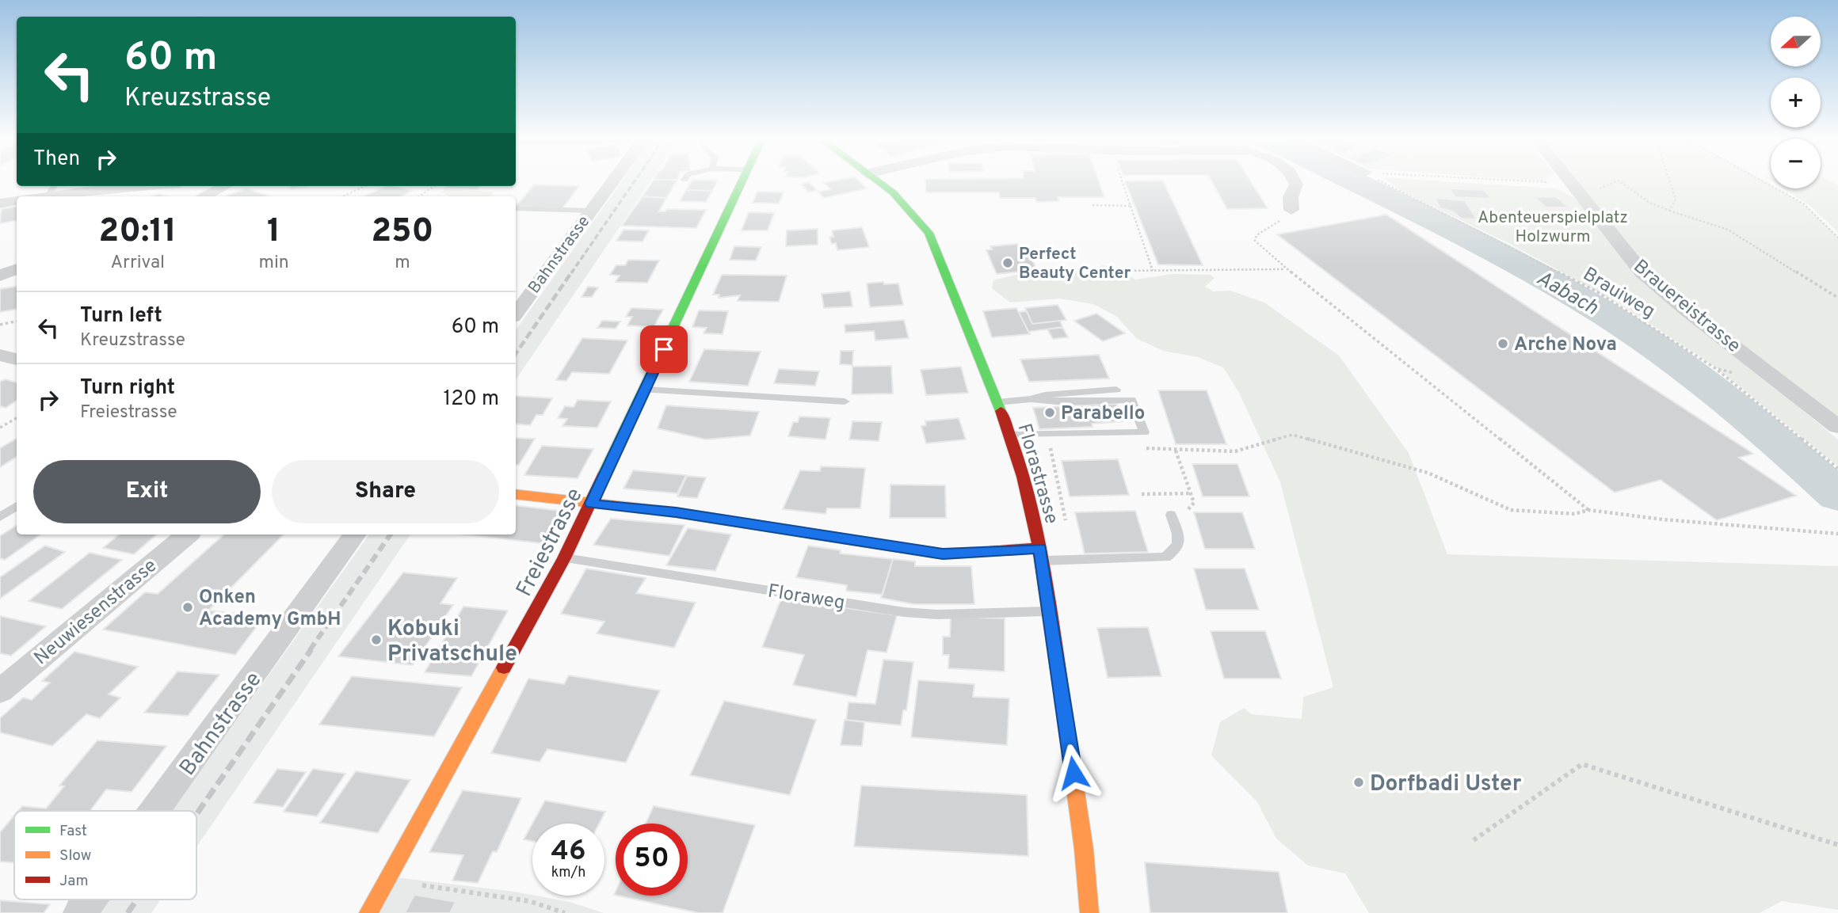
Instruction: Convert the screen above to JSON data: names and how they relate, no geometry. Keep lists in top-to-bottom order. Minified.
{"streets":{"street":["Bahnstrasse","Brauereistrasse","Florastrasse","Freiestrasse","Neuwiesenstrasse"],"lane":["Floraweg"],"path":["Brauiweg"]},"crossings":[["Florastrasse","Floraweg"],["Freiestrasse","Floraweg"]],"water":["Aabach"],"parks":["Abenteuerspielplatz Holzwurm"],"places":["Perfect Beauty Center","Arche Nova","Parabello","Onken Academy GmbH","Kobuki Privatschule","Dorfbadi Uster"],"legend":["Fast","Slow","Jam"],"north":"left","page":{"map_buttons":["+","−"],"turn":["60 m","Kreuzstrasse"],"then":"Then","eta":["20:11","Arrival","1","min","250","m"],"list":[{"name":"Turn left","note":"Kreuzstrasse","value":"60 m"},{"name":"Turn right","note":"Freiestrasse","value":"120 m"}],"buttons":["Exit","Share"],"speed":"46 km/h","limit":"50"}}
